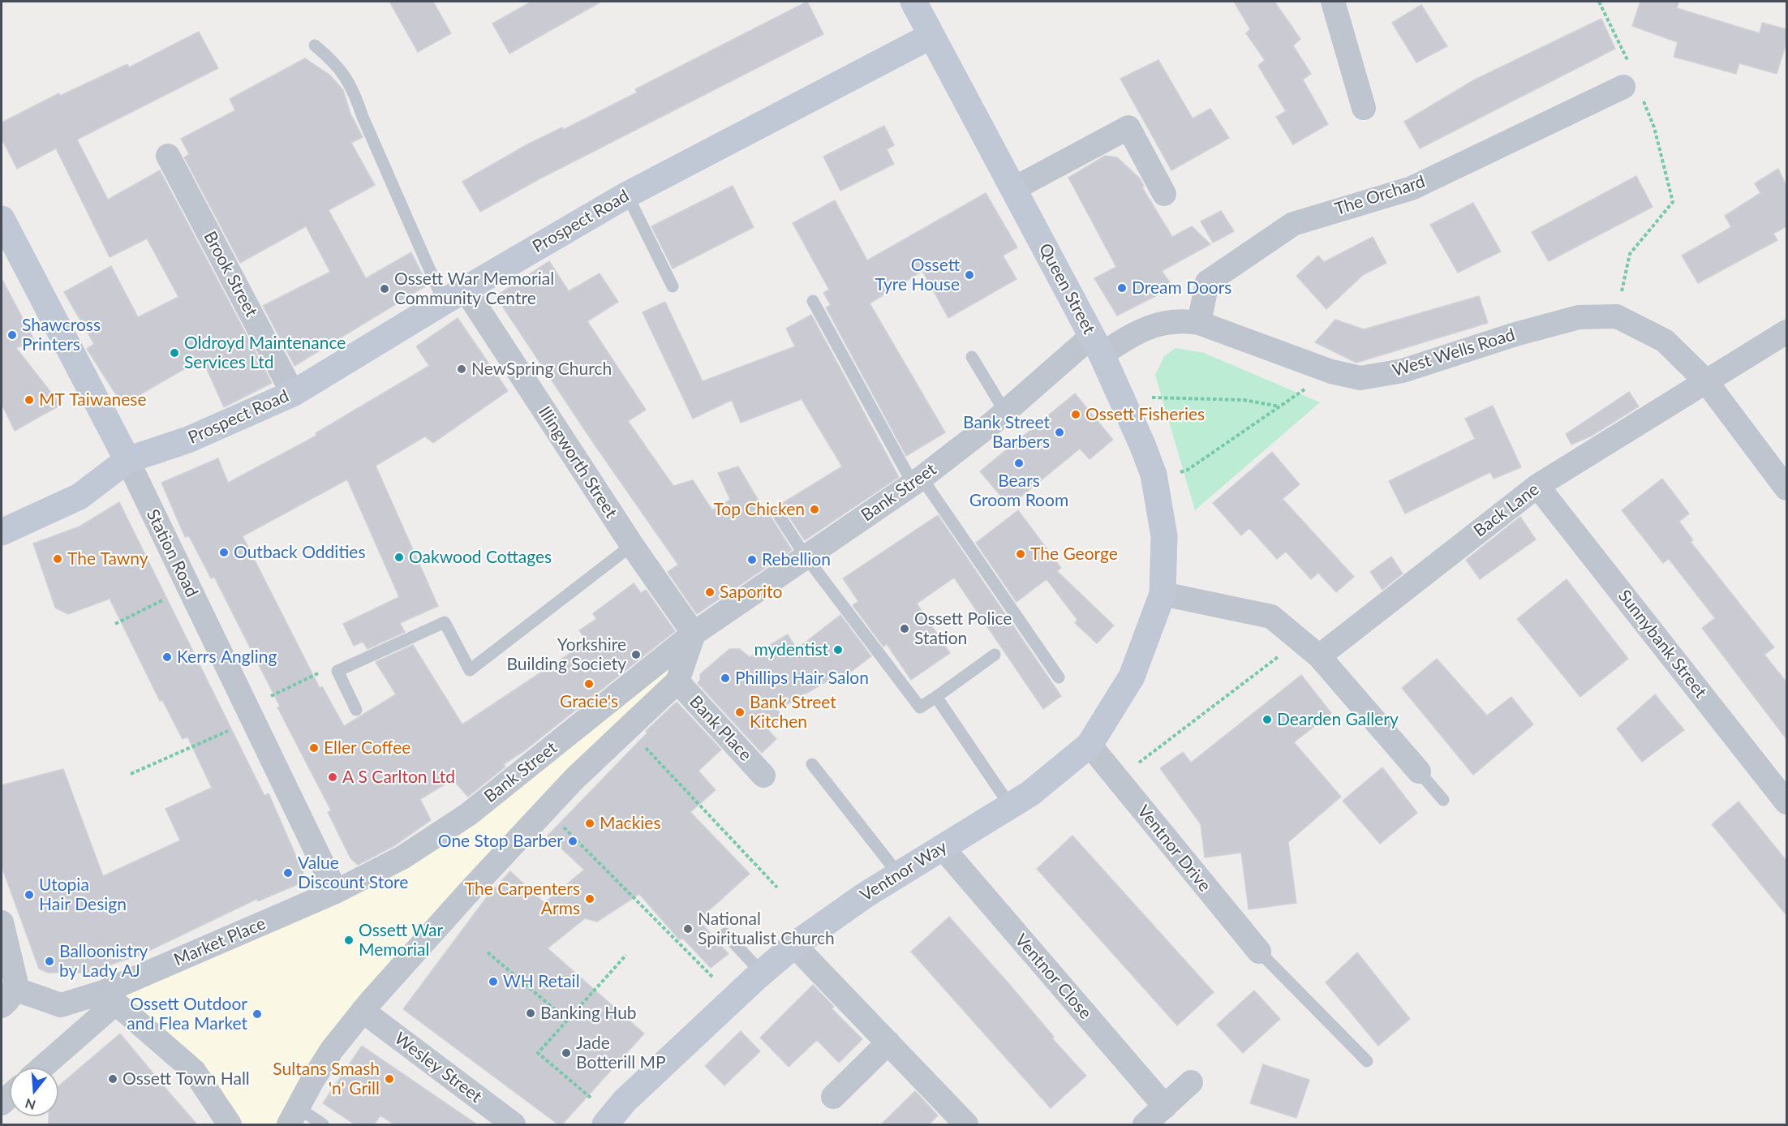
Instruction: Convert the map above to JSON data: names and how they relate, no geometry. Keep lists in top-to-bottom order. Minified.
{"streets":{"street":["The Orchard","Prospect Road","Brook Street","Queen Street","West Wells Road","Illingworth Street","Bank Street","Back Lane","Station Road","Sunnybank Street","Bank Place","Ventnor Drive","Ventnor Way","Market Place","Ventnor Close","Wesley Street"]},"crossings":[["The Orchard","West Wells Road"],["Prospect Road","Brook Street"],["Prospect Road","Queen Street"],["Prospect Road","Illingworth Street"],["Prospect Road","Station Road"],["Queen Street","West Wells Road"],["Queen Street","Bank Street"],["Queen Street","Ventnor Way"],["West Wells Road","Bank Street"],["West Wells Road","Back Lane"],["Illingworth Street","Bank Street"],["Bank Street","Station Road"],["Bank Street","Market Place"],["Back Lane","Sunnybank Street"],["Station Road","Market Place"],["Ventnor Drive","Ventnor Way"],["Ventnor Way","Ventnor Close"]],"places":["Ossett Tyre House","Dream Doors","Ossett War Memorial Community Centre","Shawcross Printers","Oldroyd Maintenance Services Ltd","NewSpring Church","MT Taiwanese","Ossett Fisheries","Bank Street Barbers","Bears Groom Room","Top Chicken","Outback Oddities","The George","Oakwood Cottages","The Tawny","Rebellion","Saporito","Ossett Police Station","mydentist","Yorkshire Building Society","Kerrs Angling","Phillips Hair Salon","Gracie's","Bank Street Kitchen","Dearden Gallery","Eller Coffee","A S Carlton Ltd","Mackies","One Stop Barber","Value Discount Store","Utopia Hair Design","The Carpenters Arms","National Spiritualist Church","Ossett War Memorial","Balloonistry by Lady AJ","WH Retail","Banking Hub","Ossett Outdoor and Flea Market","Jade Botterill MP","Ossett Town Hall","Sultans Smash 'n' Grill"],"north":"bottom"}
